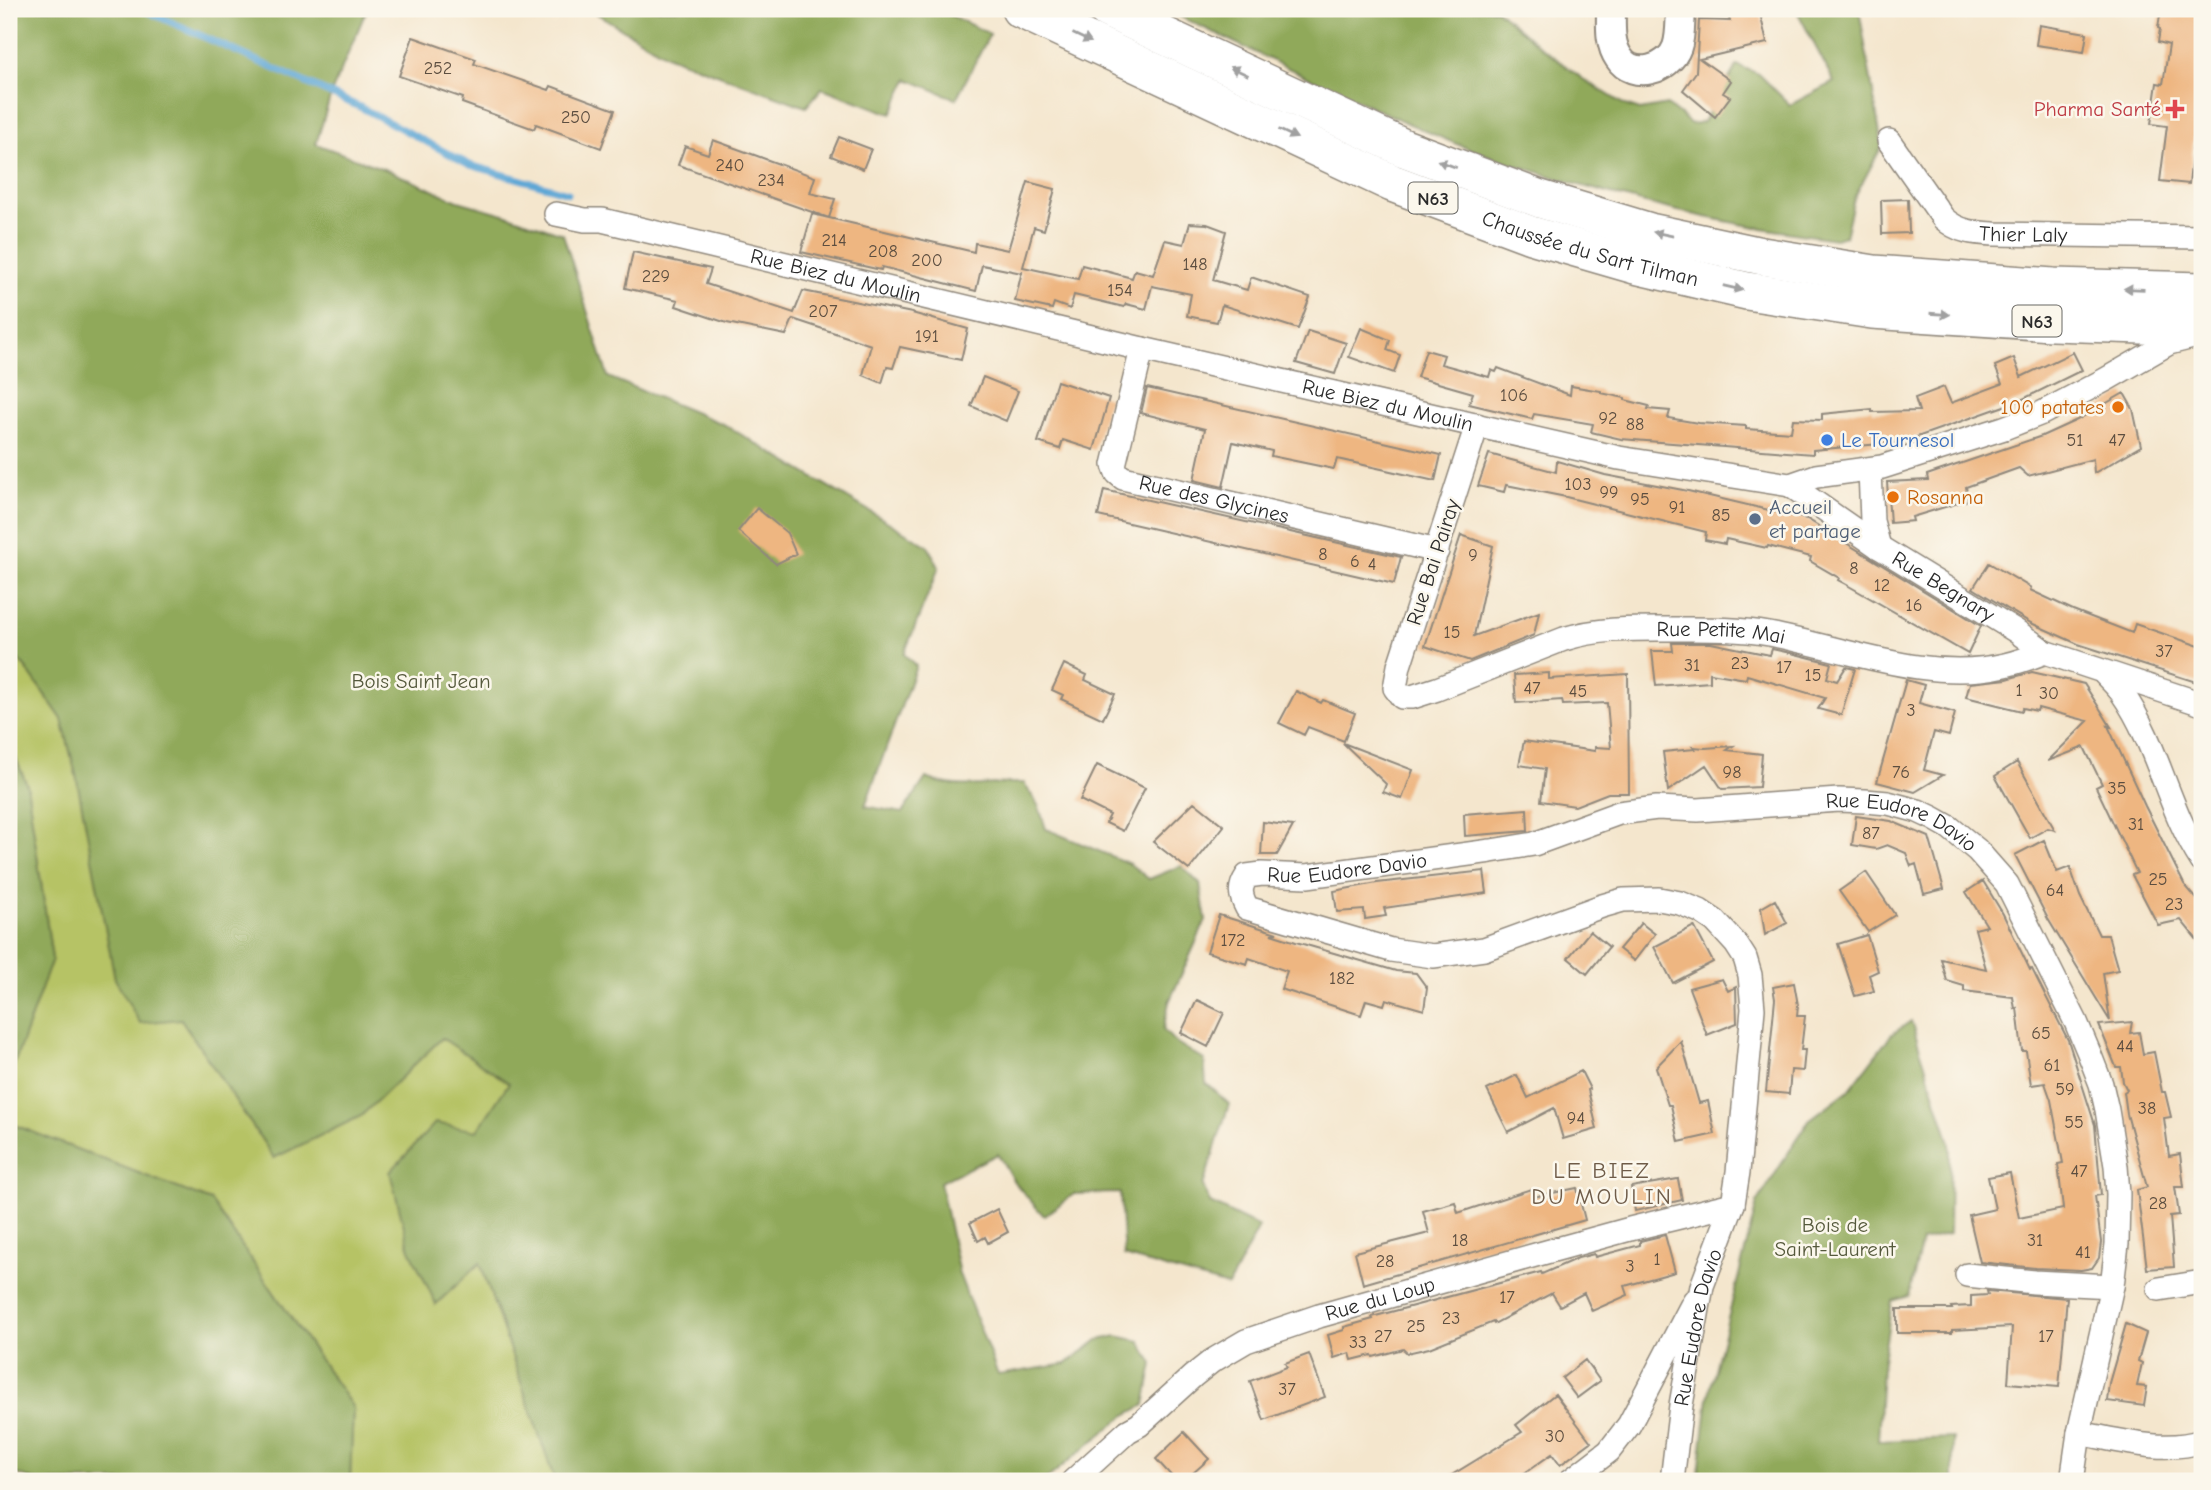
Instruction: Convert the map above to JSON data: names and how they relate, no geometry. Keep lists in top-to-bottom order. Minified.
{"streets":{"highway":["N63","Chaussée du Sart Tilman"],"street":["Thier Laly","Rue Biez du Moulin","Rue des Glycines","Rue Bai Pairay","Rue Begnary","Rue Petite Mai","Rue Eudore Davio","Rue du Loup"]},"crossings":[["Rue Biez du Moulin","Rue des Glycines"],["Rue Biez du Moulin","Rue Bai Pairay"],["Rue Biez du Moulin","Rue Begnary"],["Rue des Glycines","Rue Bai Pairay"],["Rue Bai Pairay","Rue Petite Mai"],["Rue Begnary","Rue Petite Mai"],["Rue Eudore Davio","Rue du Loup"]],"districts":["LE BIEZ DU MOULIN"],"parks":["Bois Saint Jean","Bois de Saint-Laurent"],"places":{"health":["Pharma Santé"],"other":["100 patates","Le Tournesol","Rosanna","Accueil et partage"]},"house_numbers":["252","250","240","234","214","208","200","148","229","154","207","191","106","92","88","51","47","103","99","95","91","85","8","9","6","4","8","12","16","15","37","23","31","17","15","47","1","45","30","3","98","76","35","31","87","25","64","23","172","182","65","44","61","59","38","94","55","47","28","18","31","41","1","28","3","17","23","25","27","17","33","37","30"]}
